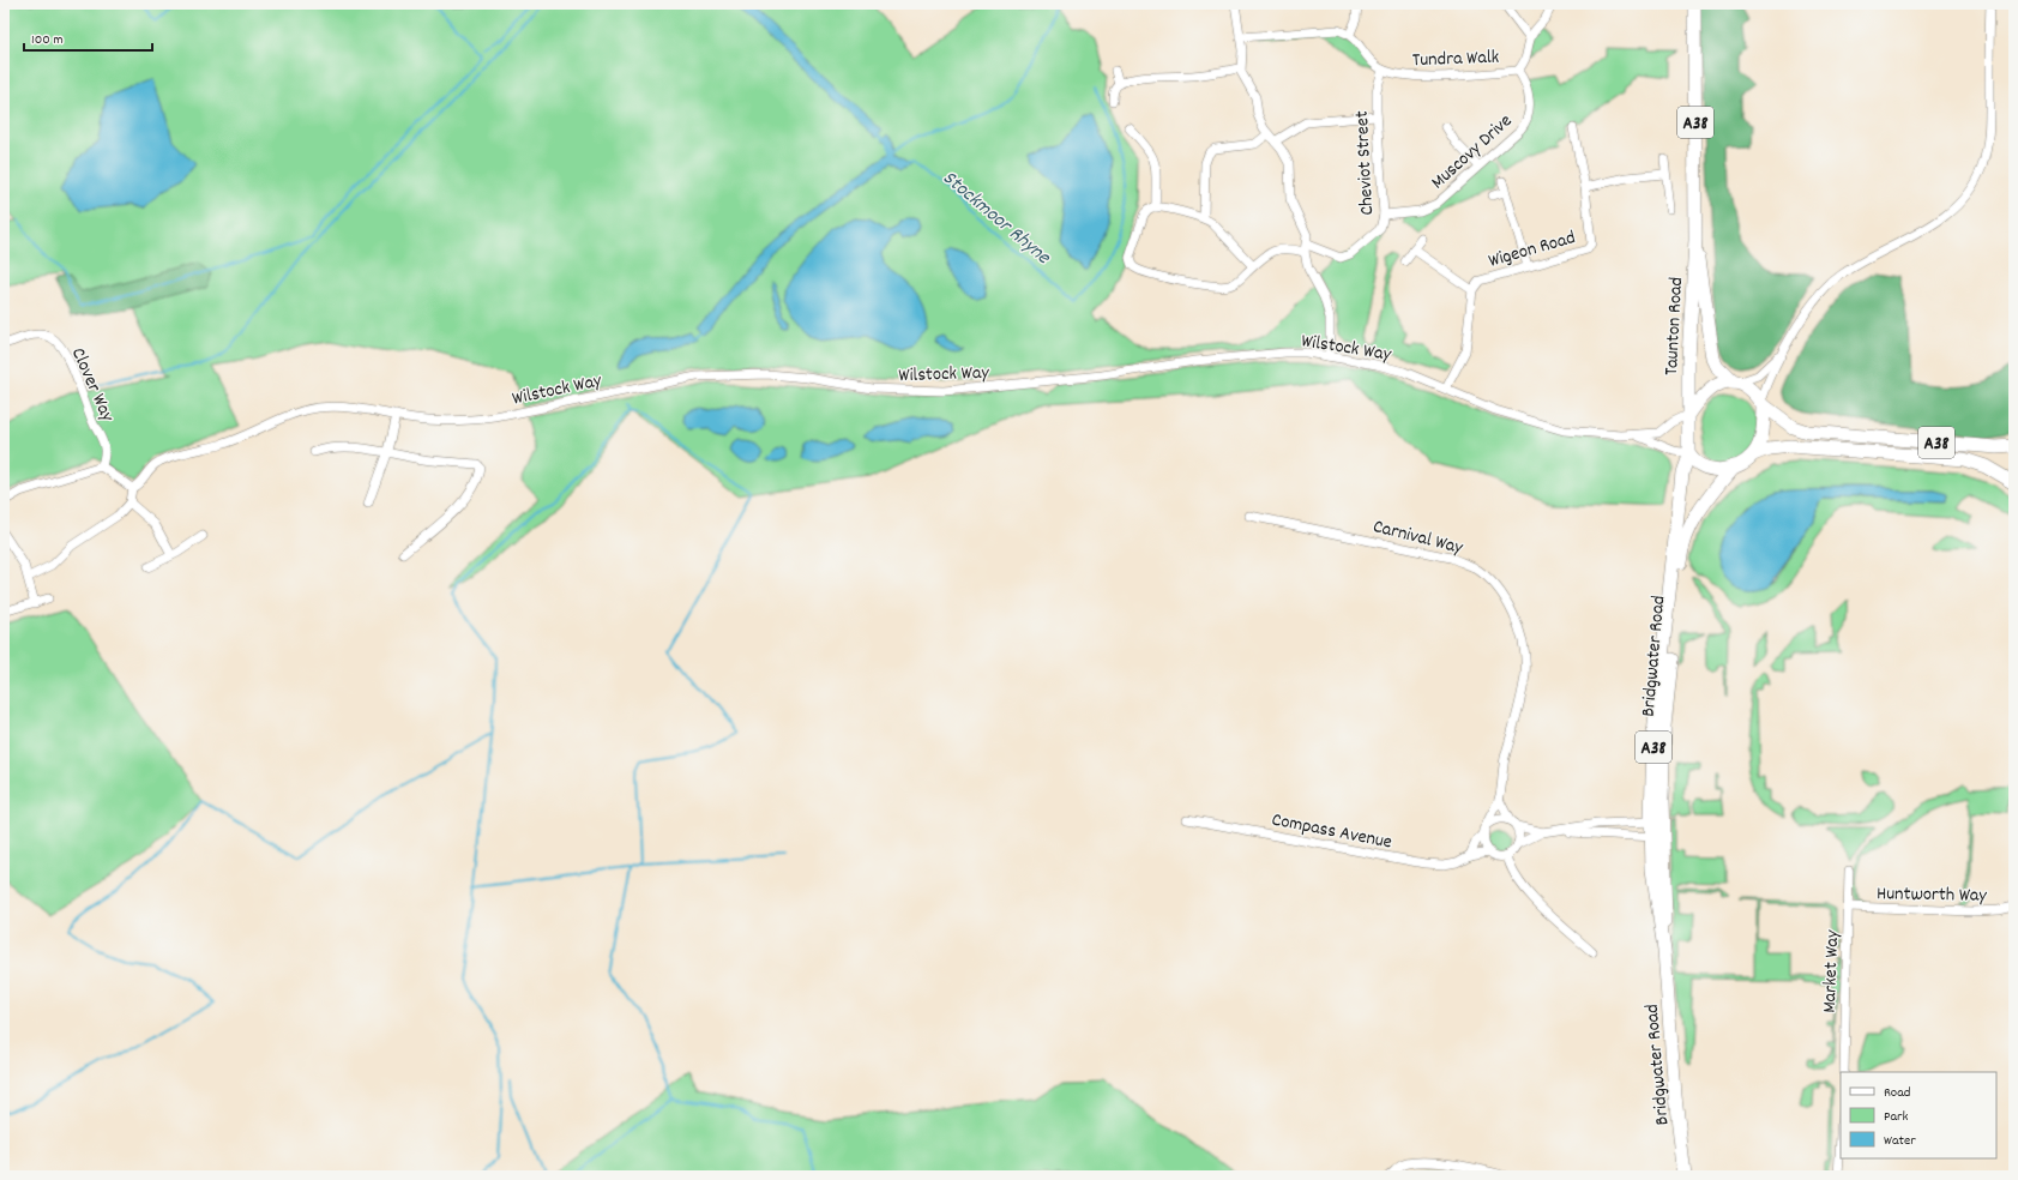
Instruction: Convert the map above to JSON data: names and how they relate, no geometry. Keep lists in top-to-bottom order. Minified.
{"streets":{"main road":["A38","Taunton Road","Bridgwater Road"],"street":["Tundra Walk","Muscovy Drive","Cheviot Street","Wigeon Road","Wilstock Way","Clover Way","Carnival Way","Compass Avenue","Huntworth Way","Market Way"]},"crossings":[["Tundra Walk","Muscovy Drive"],["Tundra Walk","Cheviot Street"],["A38","Taunton Road"],["A38","Wilstock Way"],["A38","Bridgwater Road"],["Muscovy Drive","Cheviot Street"],["Wigeon Road","Wilstock Way"],["Taunton Road","Wilstock Way"],["Taunton Road","Bridgwater Road"],["Wilstock Way","Bridgwater Road"],["Carnival Way","Compass Avenue"],["Huntworth Way","Market Way"]],"water":["Stockmoor Rhyne"],"legend":["Road","Park","Water"],"scale_bar":"100 m"}
